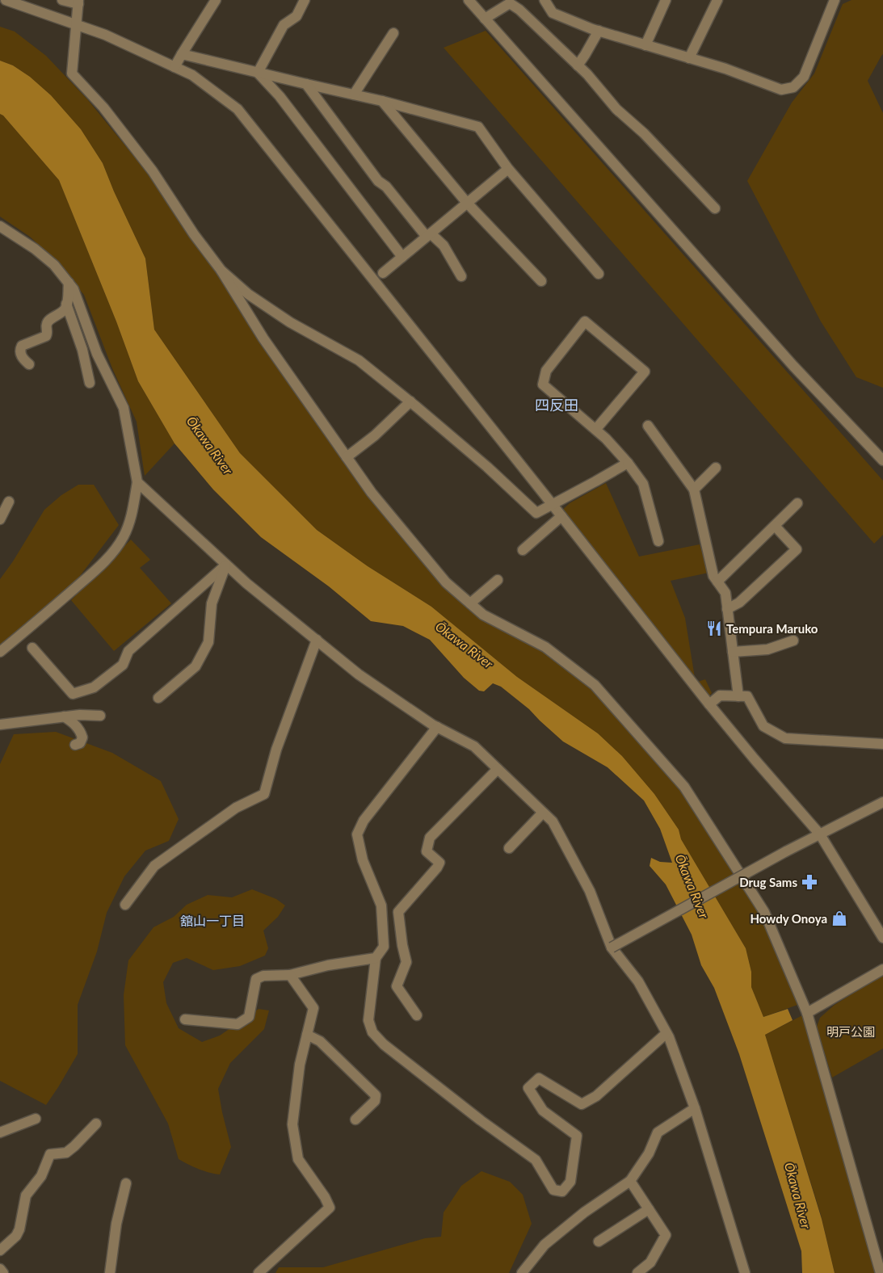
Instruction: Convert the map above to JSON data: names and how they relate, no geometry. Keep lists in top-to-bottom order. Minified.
{"districts":["四反田","舘山一丁目"],"water":["Ōkawa River"],"parks":["明戸公園"],"places":{"restaurant":["Tempura Maruko"],"pharmacy":["Drug Sams"],"shop":["Howdy Onoya"]}}
